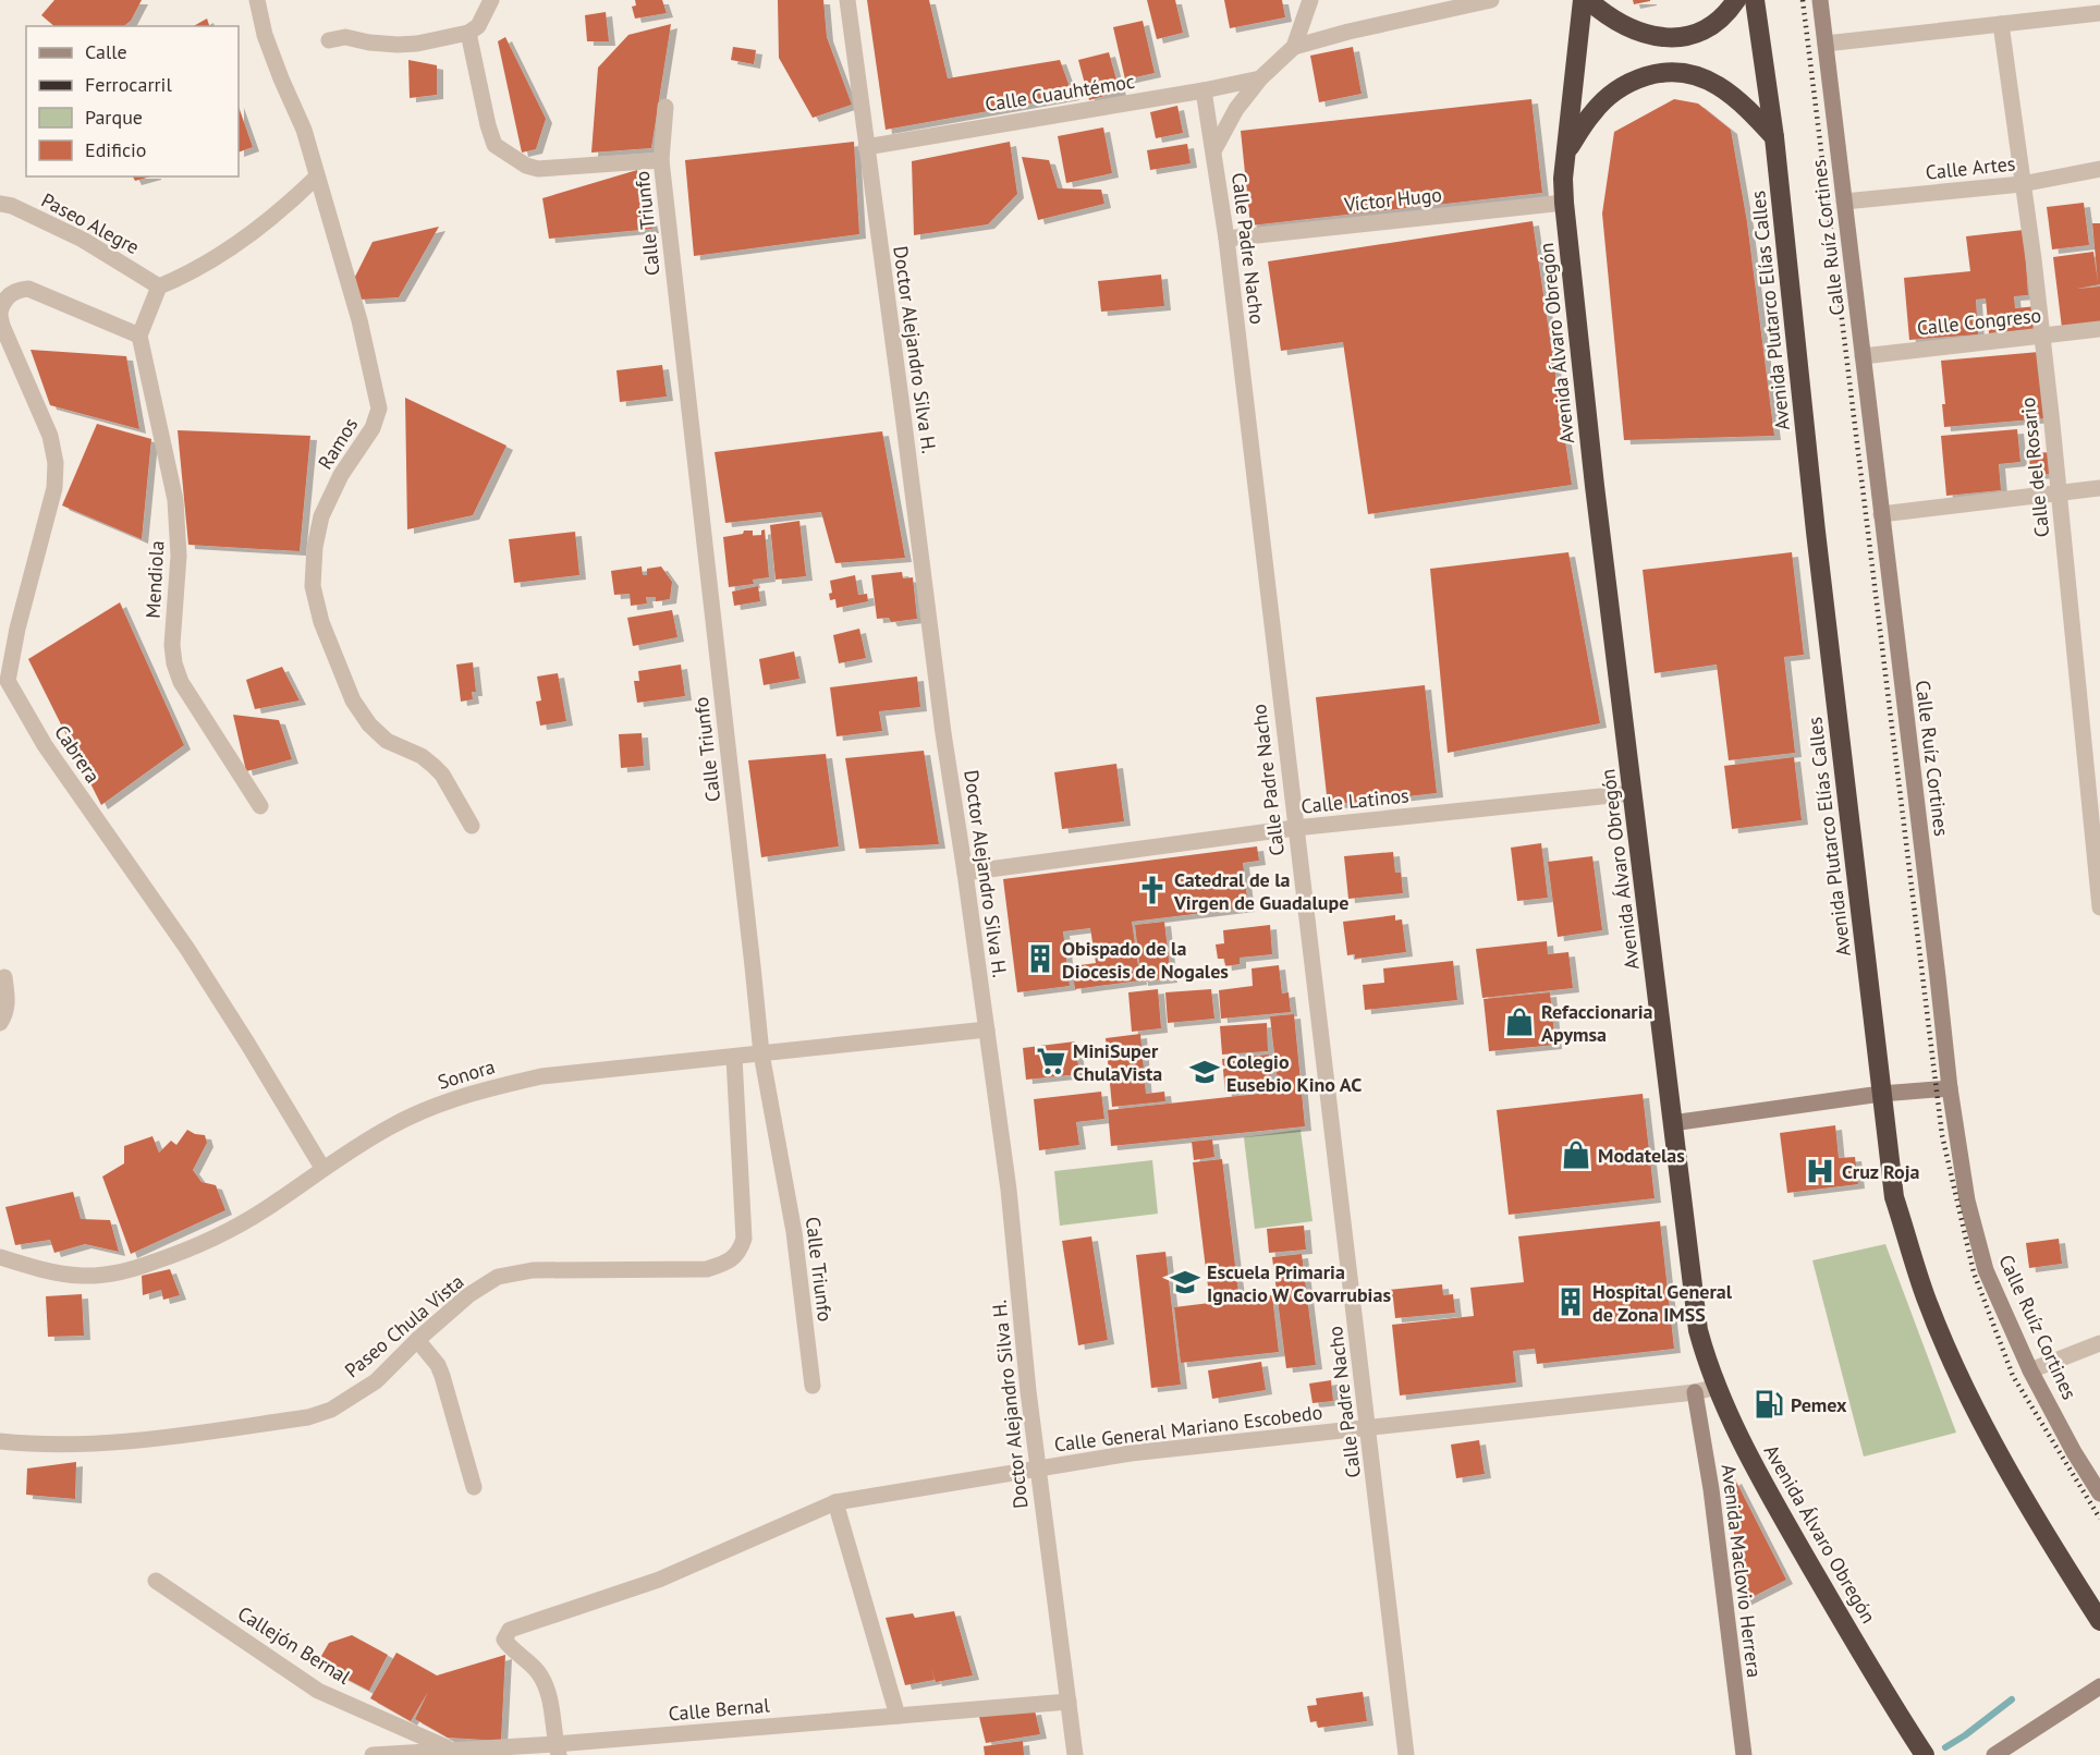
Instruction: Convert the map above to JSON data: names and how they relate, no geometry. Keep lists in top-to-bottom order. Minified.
{"streets":{"highway":["Avenida Plutarco Elías Calles","Avenida Álvaro Obregón"],"street":["Calle Cuauhtémoc","Calle Artes","Víctor Hugo","Paseo Alegre","Calle Triunfo","Calle Ruíz Cortines","Calle Padre Nacho","Calle Congreso","Doctor Alejandro Silva H.","Ramos","Calle del Rosario","Mendiola","Cabrera","Calle Latinos","Sonora","Paseo Chula Vista","Calle General Mariano Escobedo","Avenida Maclovio Herrera","Callejón Bernal","Calle Bernal"]},"crossings":[["Calle Cuauhtémoc","Calle Padre Nacho"],["Calle Cuauhtémoc","Doctor Alejandro Silva H."],["Calle Artes","Calle Ruíz Cortines"],["Calle Artes","Calle del Rosario"],["Víctor Hugo","Calle Padre Nacho"],["Víctor Hugo","Avenida Álvaro Obregón"],["Calle Triunfo","Sonora"],["Calle Ruíz Cortines","Calle Congreso"],["Calle Padre Nacho","Calle Latinos"],["Calle Padre Nacho","Calle General Mariano Escobedo"],["Calle Congreso","Calle del Rosario"],["Avenida Álvaro Obregón","Calle Latinos"],["Avenida Álvaro Obregón","Calle General Mariano Escobedo"],["Doctor Alejandro Silva H.","Calle Latinos"],["Doctor Alejandro Silva H.","Sonora"],["Doctor Alejandro Silva H.","Calle General Mariano Escobedo"],["Doctor Alejandro Silva H.","Calle Bernal"],["Mendiola","Cabrera"],["Cabrera","Sonora"],["Sonora","Paseo Chula Vista"],["Calle General Mariano Escobedo","Avenida Maclovio Herrera"],["Calle General Mariano Escobedo","Calle Bernal"],["Callejón Bernal","Calle Bernal"]],"places":{"church":["Catedral de la Virgen de Guadalupe"],"building":["Obispado de la Diocesis de Nogales","Hospital General de Zona IMSS"],"shop":["Refaccionaria Apymsa","Modatelas"],"supermarket":["MiniSuper ChulaVista"],"school or university":["Colegio Eusebio Kino AC","Escuela Primaria Ignacio W Covarrubias"],"hospital":["Cruz Roja"],"fuel station":["Pemex"]},"legend":["Calle","Ferrocarril","Parque","Edificio"]}
